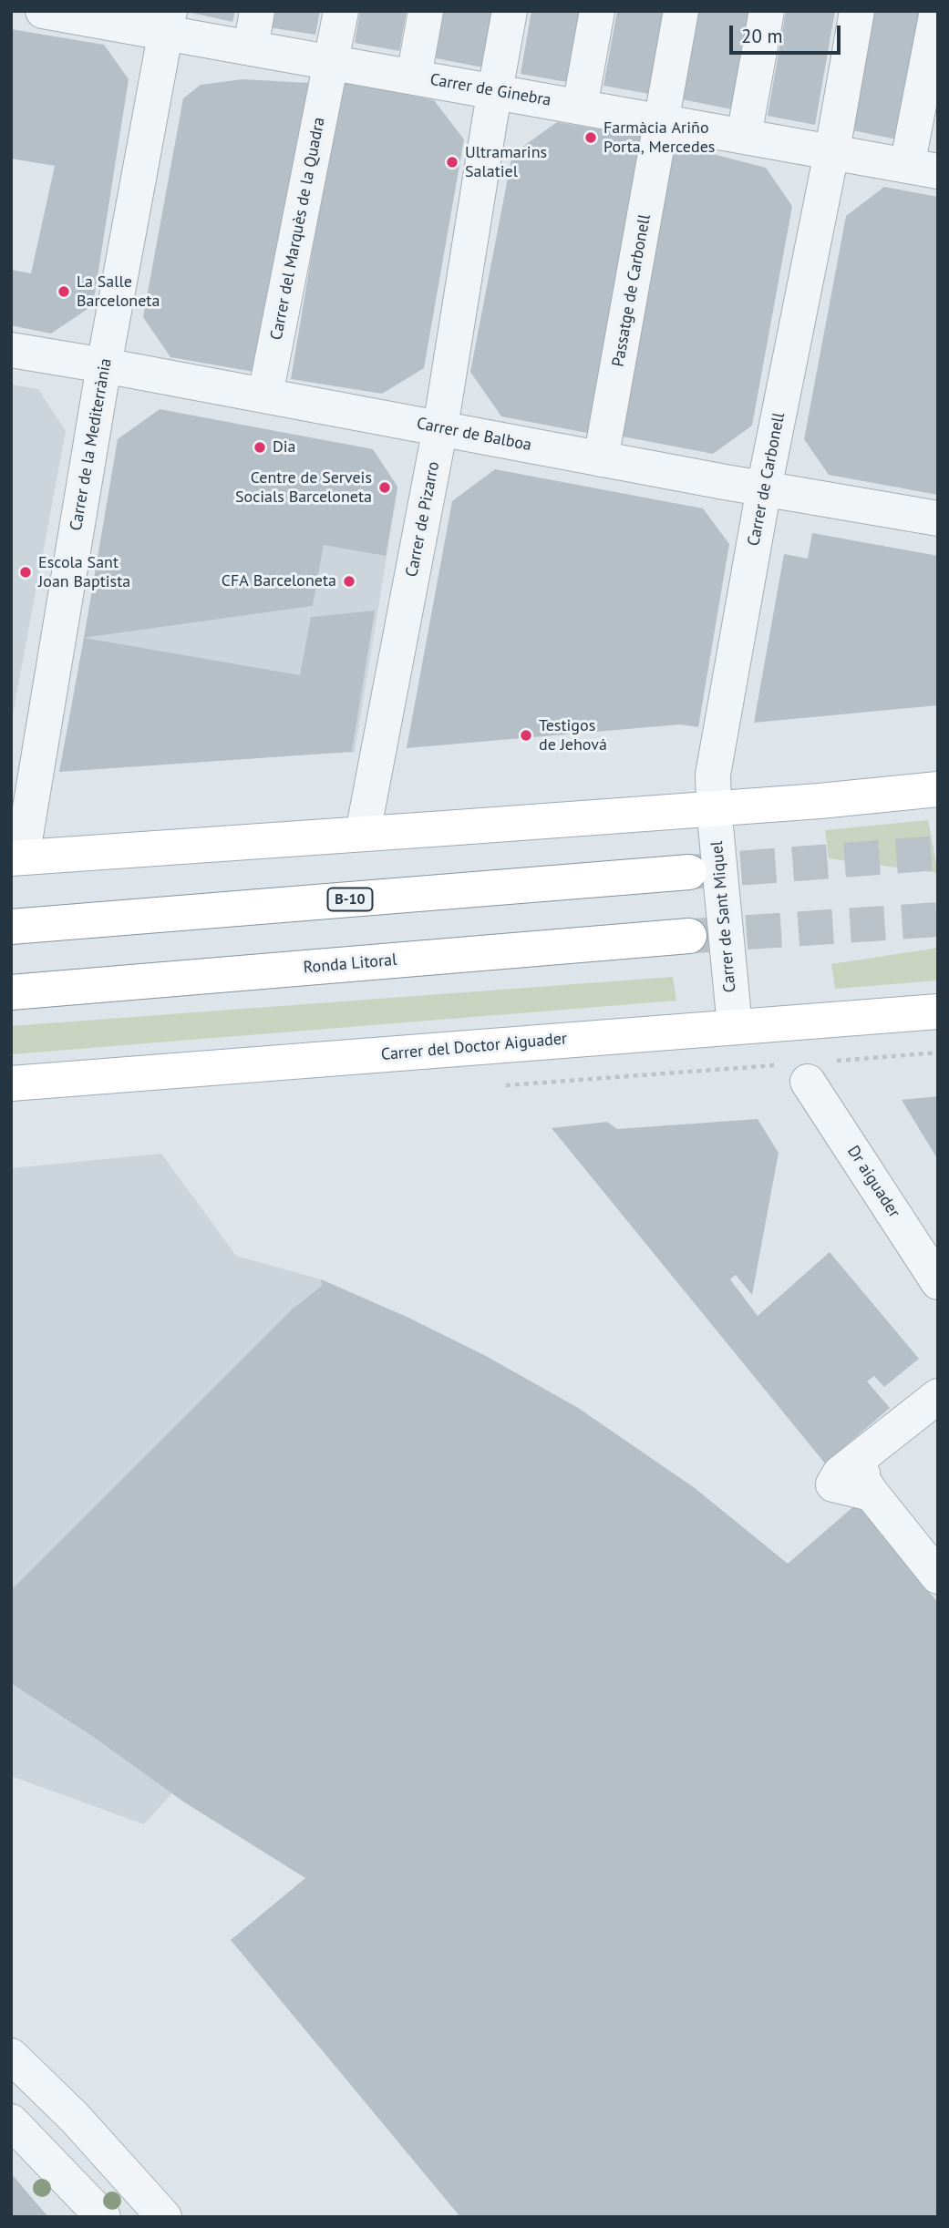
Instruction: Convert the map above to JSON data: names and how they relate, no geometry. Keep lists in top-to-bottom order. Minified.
{"streets":{"main road":["B-10","Ronda Litoral","Carrer del Doctor Aiguader"],"street":["Carrer de Ginebra","Carrer del Marquès de la Quadra","Passatge de Carbonell","Carrer de Balboa","Carrer de la Mediterrània","Carrer de Carbonell","Carrer de Pizarro","Carrer de Sant Miquel","Dr aiguader"]},"crossings":[["Carrer de Ginebra","Carrer del Marquès de la Quadra"],["Carrer de Ginebra","Passatge de Carbonell"],["Carrer de Ginebra","Carrer de la Mediterrània"],["Carrer de Ginebra","Carrer de Carbonell"],["Carrer de Ginebra","Carrer de Pizarro"],["Carrer del Marquès de la Quadra","Carrer de Balboa"],["Passatge de Carbonell","Carrer de Balboa"],["Carrer de Balboa","Carrer de la Mediterrània"],["Carrer de Balboa","Carrer de Carbonell"],["Carrer de Balboa","Carrer de Pizarro"],["Carrer de Carbonell","Carrer de Sant Miquel"],["Carrer de Sant Miquel","Carrer del Doctor Aiguader"]],"places":["Farmàcia Ariño Porta, Mercedes","Ultramarins Salatiel","La Salle Barceloneta","Dia","Centre de Serveis Socials Barceloneta","Escola Sant Joan Baptista","CFA Barceloneta","Testigos de Jehová"],"scale_bar":"20 m"}
